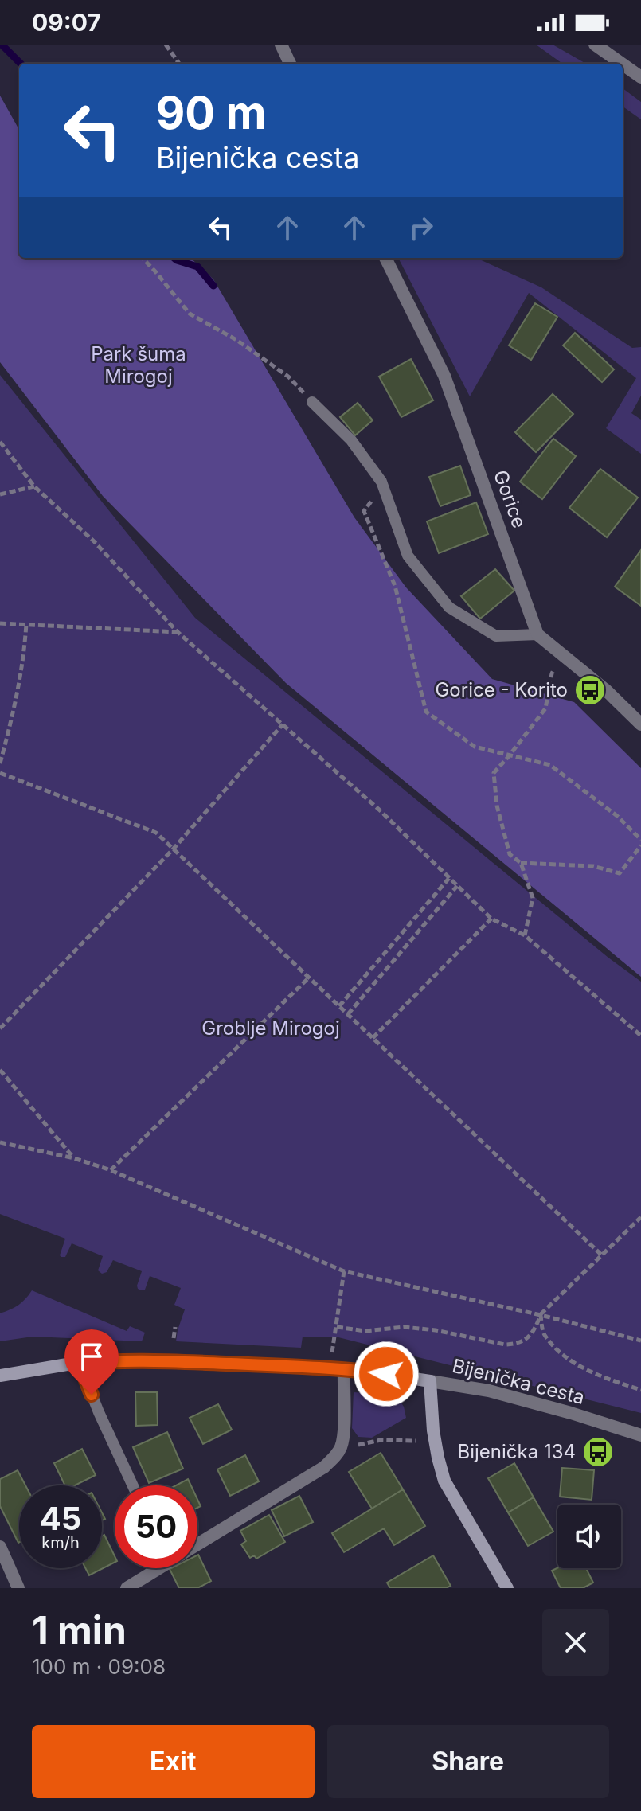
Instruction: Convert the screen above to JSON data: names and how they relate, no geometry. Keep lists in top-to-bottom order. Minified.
{"streets":{"main road":["Bijenička cesta"],"street":["Gorice"]},"parks":["Park šuma Mirogoj","Groblje Mirogoj"],"places":{"bus stop":["Gorice - Korito","Bijenička 134"]},"page":{"status":"09:07","turn":["90 m","Bijenička cesta"],"speed":"45 km/h","limit":"50","heading":["1 min","100 m · 09:08"],"buttons":["Exit","Share"]}}
